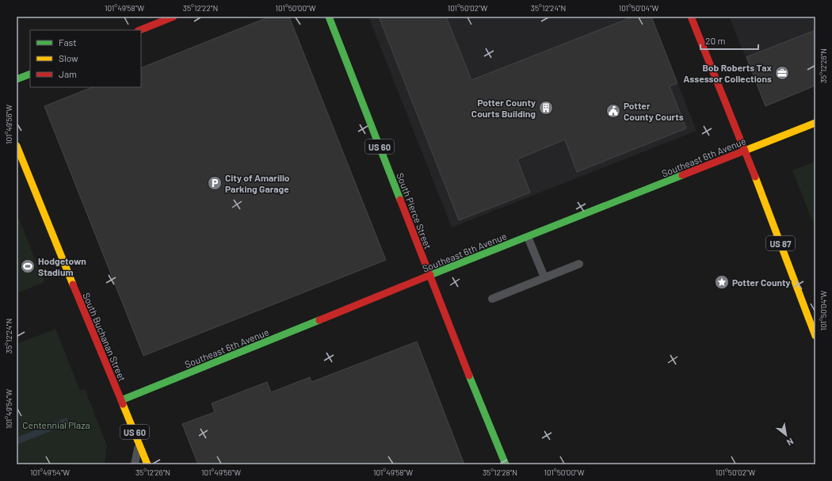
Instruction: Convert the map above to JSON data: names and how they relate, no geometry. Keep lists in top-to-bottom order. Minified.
{"streets":{"main road":["US 60","Southeast 6th Avenue","South Pierce Street","US 87","South Buchanan Street"]},"crossings":[["Southeast 6th Avenue","South Pierce Street"],["Southeast 6th Avenue","US 87"],["Southeast 6th Avenue","South Buchanan Street"]],"parks":["Centennial Plaza"],"places":{"office":["Bob Roberts Tax Assessor Collections"],"building":["Potter County Courts Building"],"public building":["Potter County Courts"],"parking":["City of Amarillo Parking Garage"],"sports":["Hodgetown Stadium"],"place":["Potter County"]},"legend":["Fast","Slow","Jam"],"scale_bar":"20 m","north":"bottom right","coordinates":["101°49'58\"W","35°12'22\"N","101°50'00\"W","101°50'02\"W","35°12'24\"N","101°50'04\"W","35°12'26\"N","101°49'56\"W","101°49'54\"W","35°12'28\"N"]}
